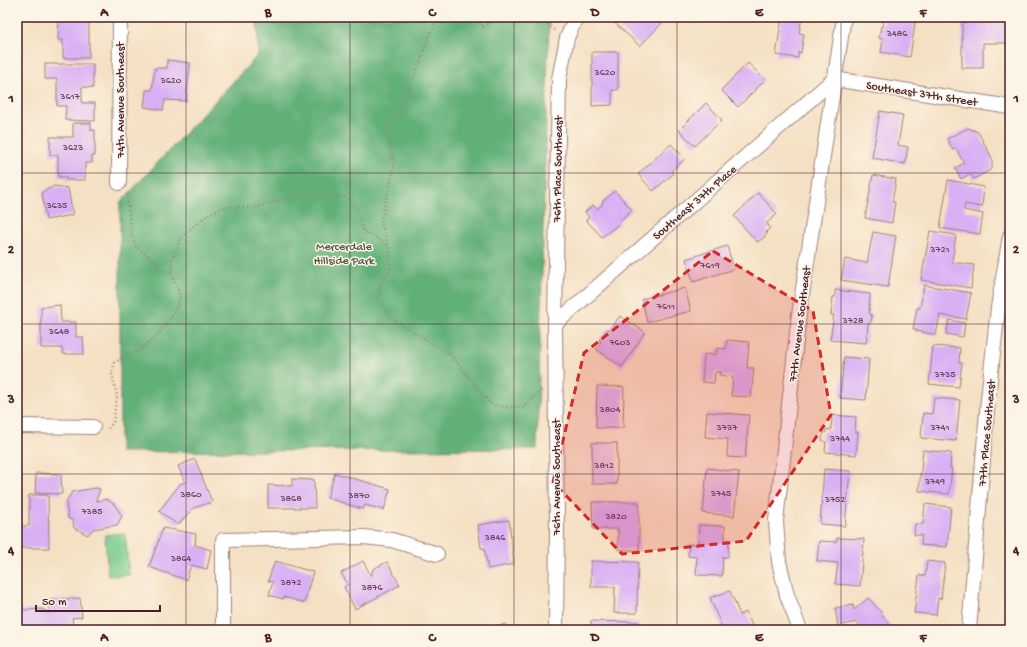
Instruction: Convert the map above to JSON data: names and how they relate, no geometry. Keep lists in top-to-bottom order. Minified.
{"streets":{"street":["Southeast 37th Street","74th Avenue Southeast","76th Place Southeast","Southeast 37th Place","77th Avenue Southeast","77th Place Southeast","76th Avenue Southeast"]},"crossings":[["Southeast 37th Street","Southeast 37th Place"],["Southeast 37th Street","77th Avenue Southeast"],["76th Place Southeast","Southeast 37th Place"],["76th Place Southeast","76th Avenue Southeast"],["Southeast 37th Place","77th Avenue Southeast"],["Southeast 37th Place","76th Avenue Southeast"]],"parks":["Mercerdale Hillside Park"],"house_numbers":["3486","3620","3620","3617","3623","3635","3721","7619","7611","3728","3648","7603","3735","3804","3737","3741","3744","3812","3749","3745","3860","3870","3868","3752","7385","3820","3846","3864","3872","3876"],"scale_bar":"50 m","grid":{"columns":["A","B","C","D","E","F"],"rows":["1","2","3","4"]}}
